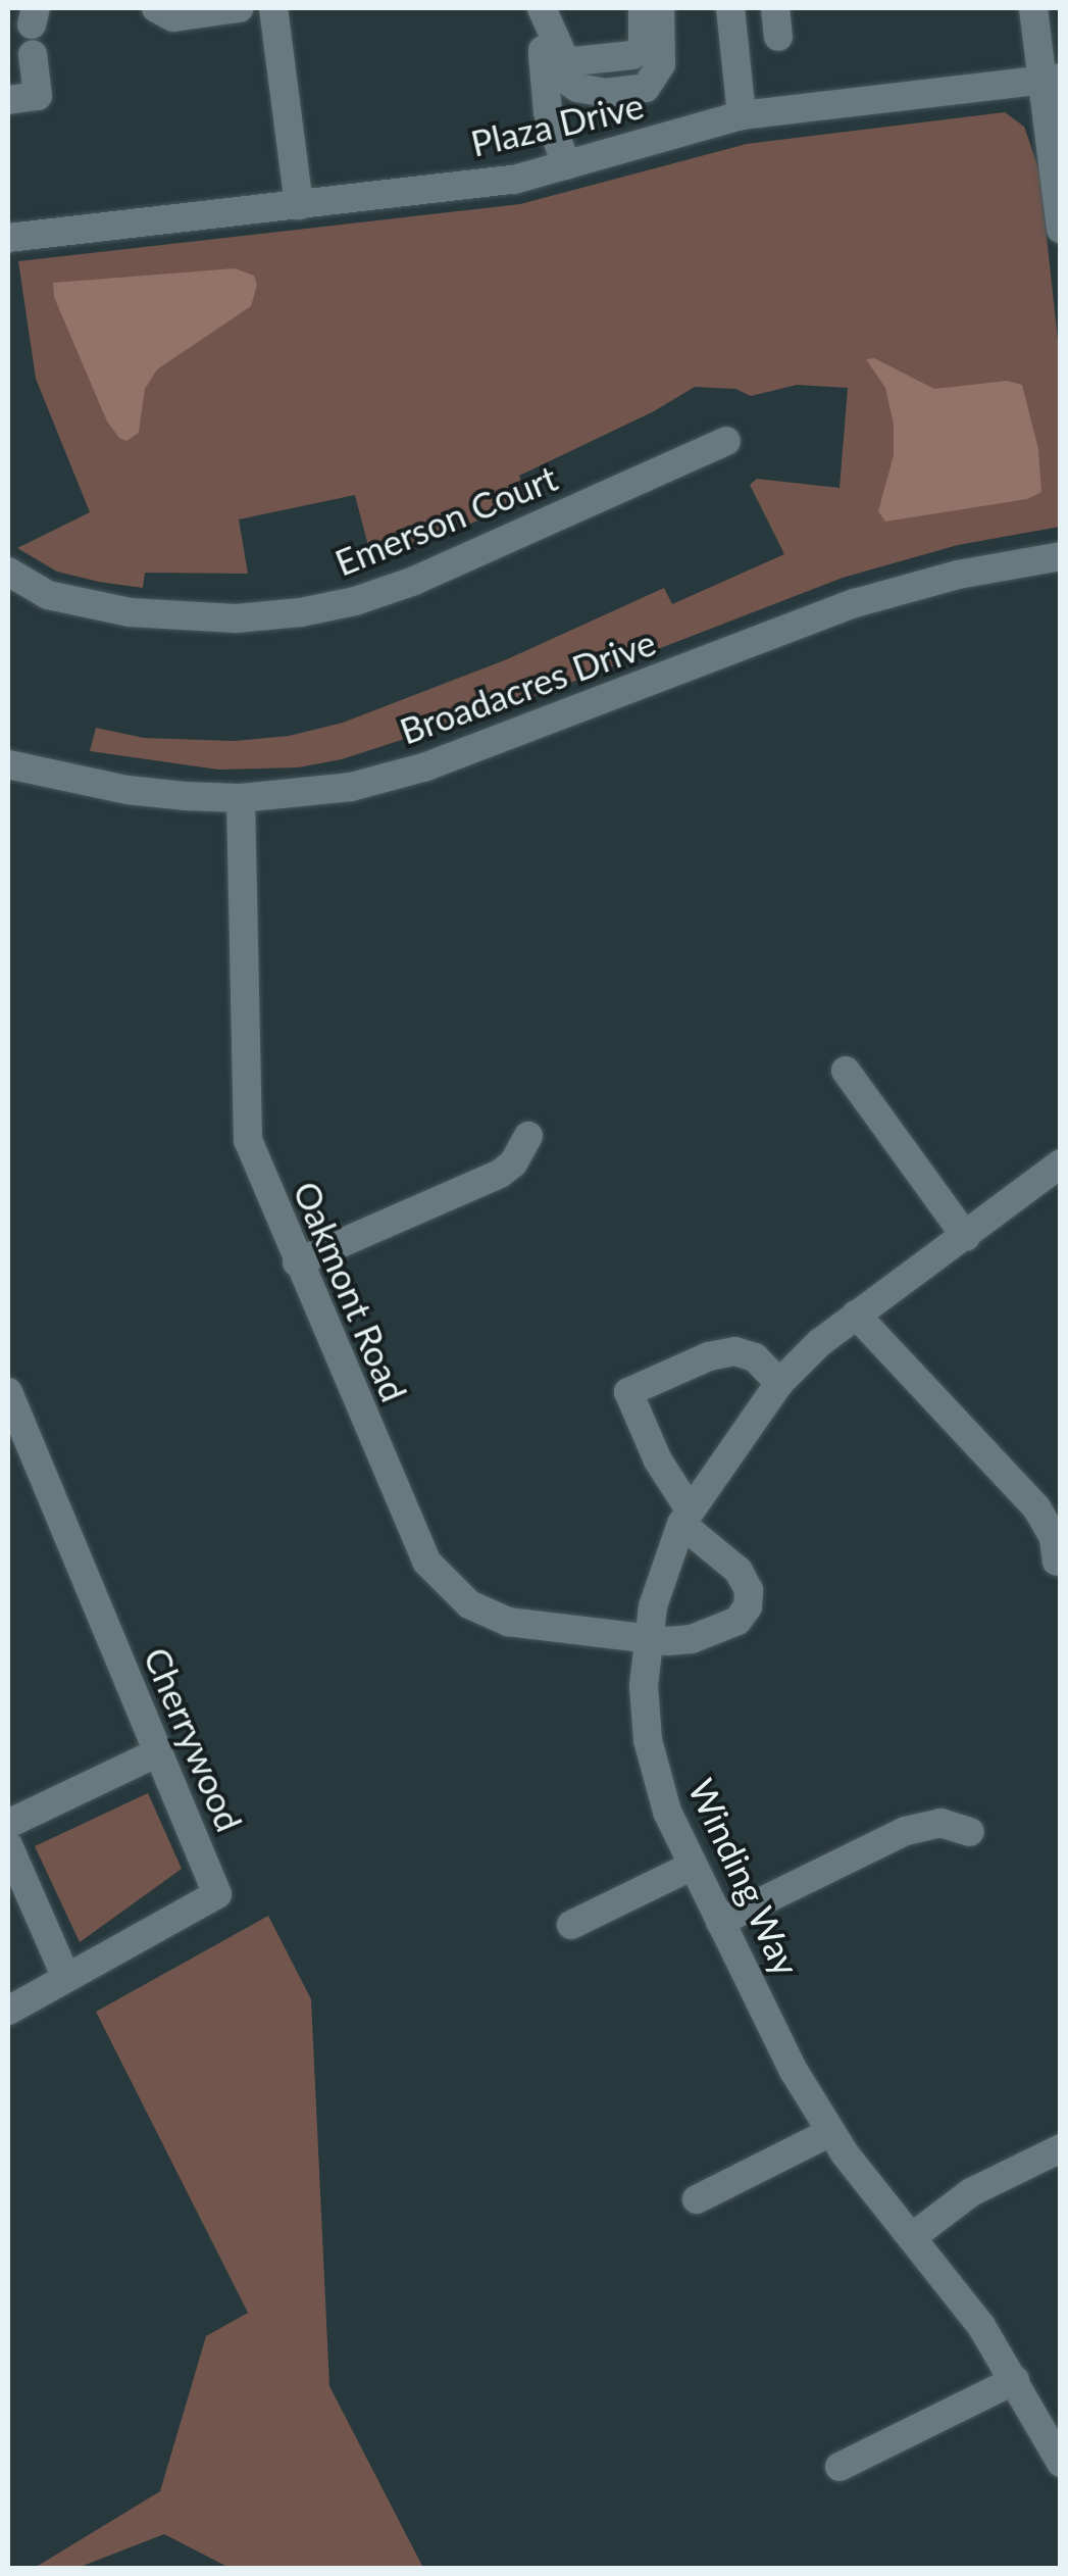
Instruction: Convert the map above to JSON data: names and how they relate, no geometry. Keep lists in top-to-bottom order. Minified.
{"streets":{"street":["Plaza Drive","Emerson Court","Broadacres Drive","Oakmont Road","Cherrywood","Winding Way"]},"crossings":[["Broadacres Drive","Oakmont Road"],["Oakmont Road","Winding Way"]]}
